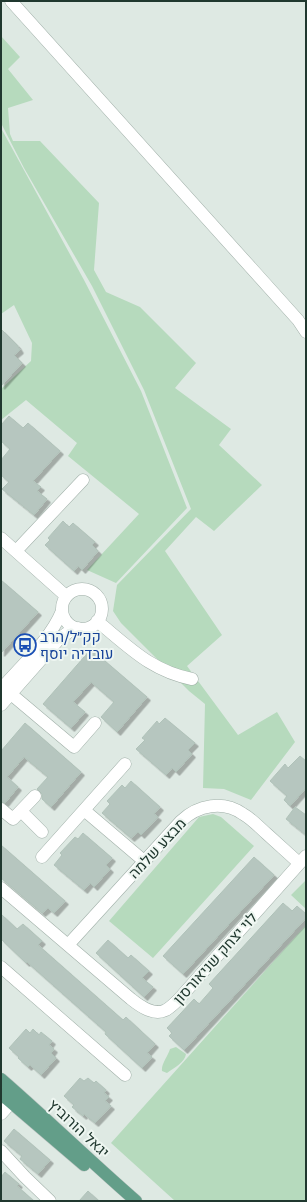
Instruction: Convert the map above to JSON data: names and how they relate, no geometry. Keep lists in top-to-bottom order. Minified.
{"streets":{"main road":["יגאל הורוביץ"],"street":["מבצע שלמה","לוי יצחק שניאורסון"]},"crossings":[["מבצע שלמה","לוי יצחק שניאורסון"]],"places":{"bus stop":["קק״ל/הרב עובדיה יוסף"]}}
